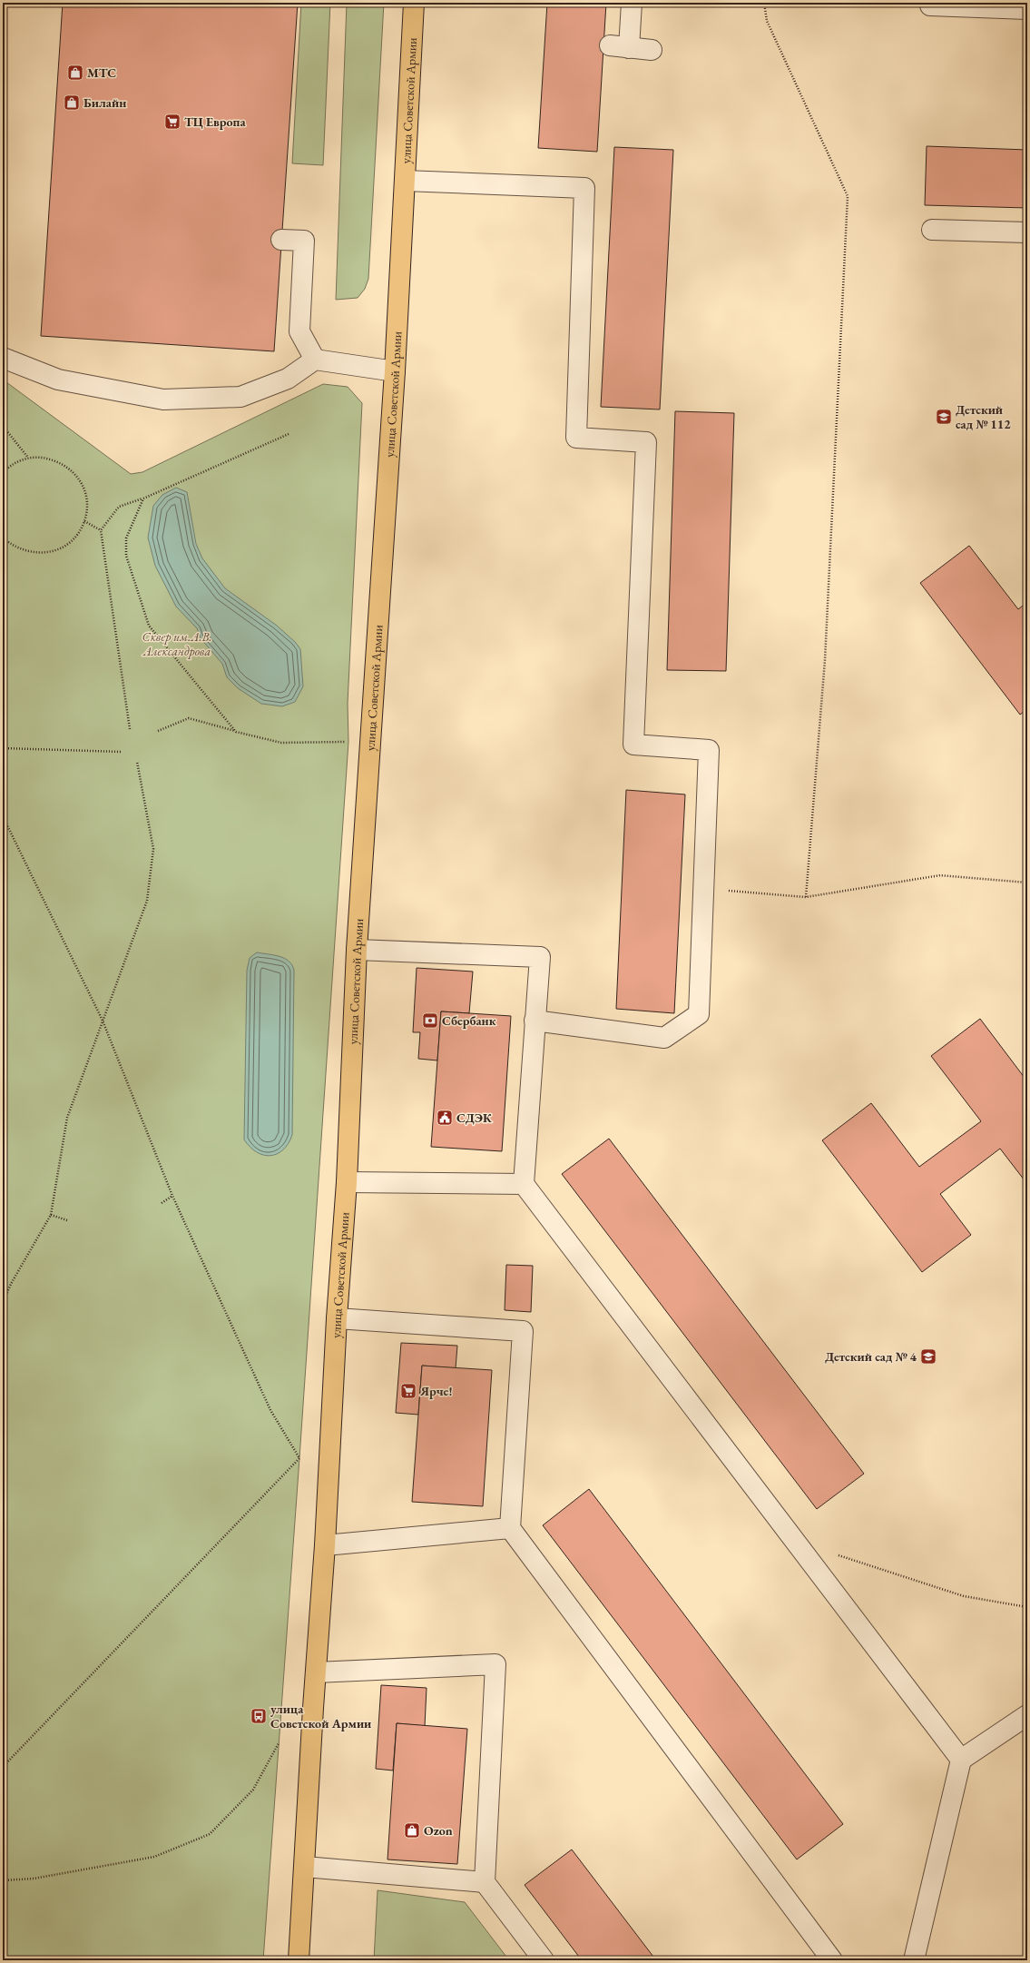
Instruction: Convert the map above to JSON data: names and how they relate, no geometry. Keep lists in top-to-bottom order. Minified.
{"streets":{"main road":["улица Советской Армии"]},"parks":["Сквер им.А.В. Александрова"],"places":{"shop":["МТС","Билайн","Ozon"],"supermarket":["ТЦ Европа","Ярче!"],"school or university":["Детский сад № 112","Детский сад № 4"],"bank":["Сбербанк"],"public building":["СДЭК"],"bus stop":["улица Советской Армии"]}}
